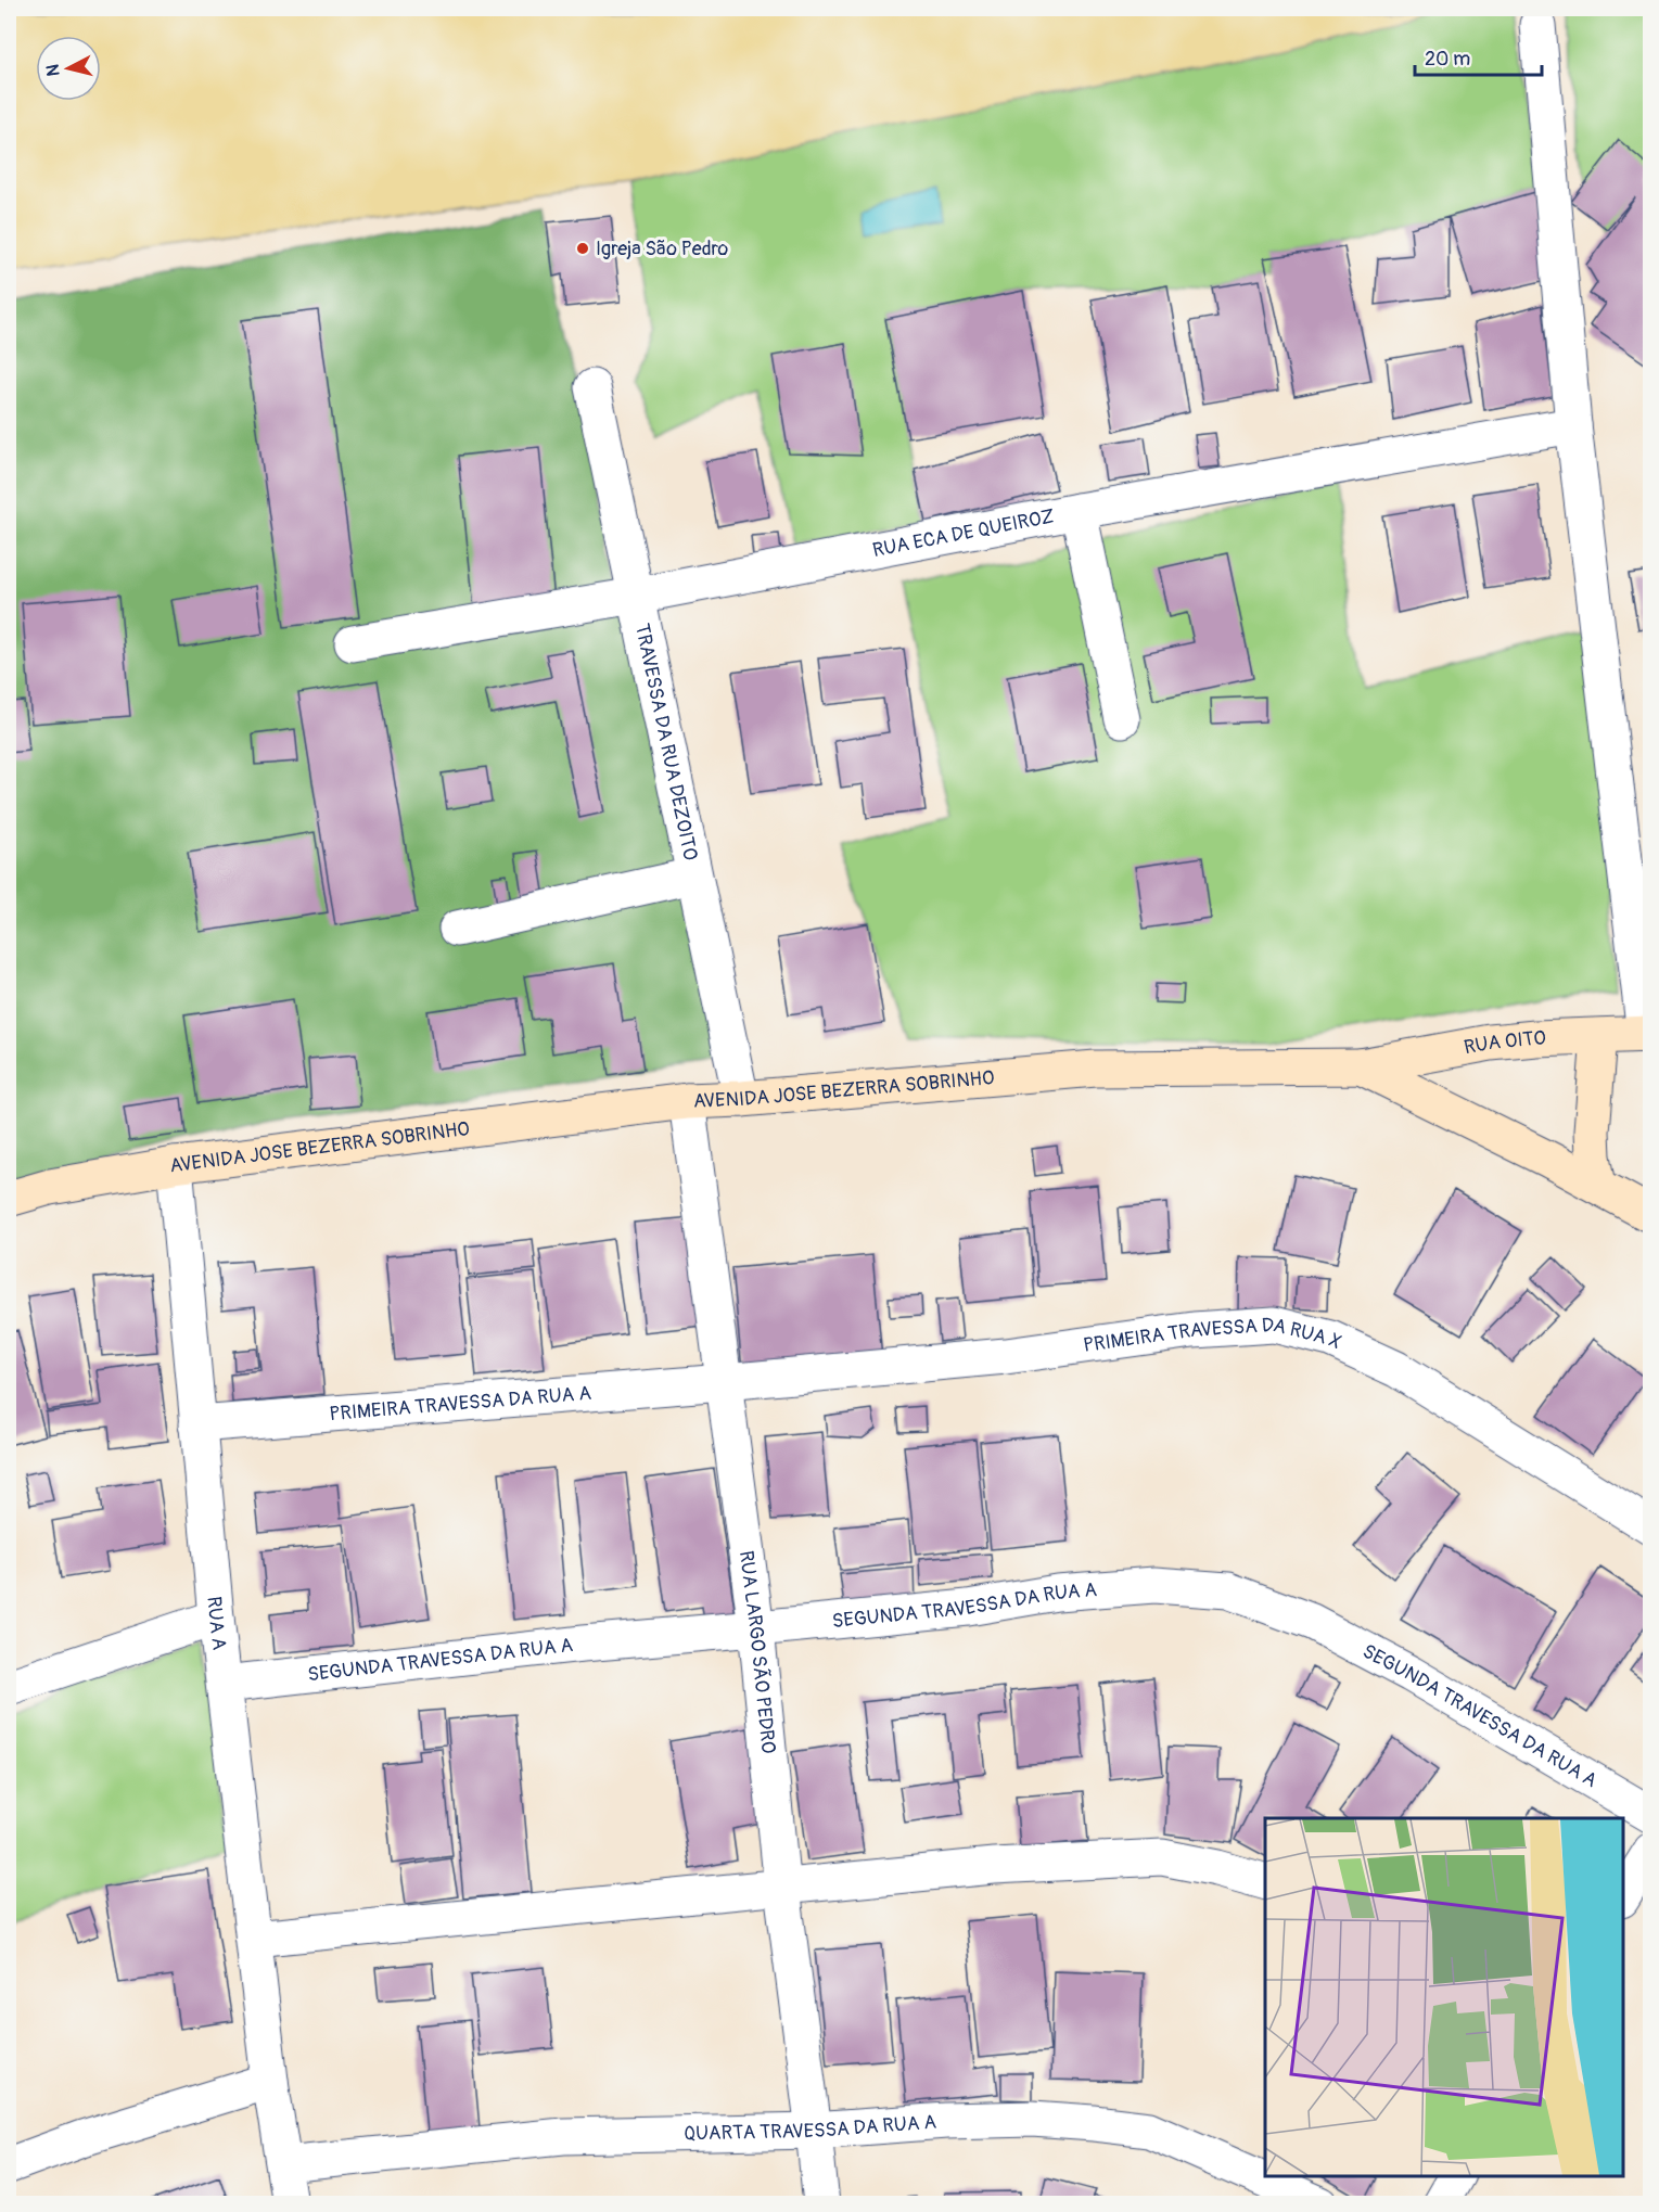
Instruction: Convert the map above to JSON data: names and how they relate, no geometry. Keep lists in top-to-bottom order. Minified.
{"streets":{"main road":["RUA OITO","AVENIDA JOSE BEZERRA SOBRINHO"],"street":["RUA ECA DE QUEIROZ","TRAVESSA DA RUA DEZOITO","PRIMEIRA TRAVESSA DA RUA X","PRIMEIRA TRAVESSA DA RUA A","SEGUNDA TRAVESSA DA RUA A","RUA A","RUA LARGO SÃO PEDRO","QUARTA TRAVESSA DA RUA A"]},"crossings":[["RUA ECA DE QUEIROZ","TRAVESSA DA RUA DEZOITO"],["TRAVESSA DA RUA DEZOITO","AVENIDA JOSE BEZERRA SOBRINHO"],["RUA OITO","AVENIDA JOSE BEZERRA SOBRINHO"],["AVENIDA JOSE BEZERRA SOBRINHO","RUA A"],["AVENIDA JOSE BEZERRA SOBRINHO","RUA LARGO SÃO PEDRO"],["PRIMEIRA TRAVESSA DA RUA X","PRIMEIRA TRAVESSA DA RUA A"],["PRIMEIRA TRAVESSA DA RUA X","RUA LARGO SÃO PEDRO"],["PRIMEIRA TRAVESSA DA RUA A","RUA A"],["PRIMEIRA TRAVESSA DA RUA A","RUA LARGO SÃO PEDRO"],["SEGUNDA TRAVESSA DA RUA A","RUA A"],["SEGUNDA TRAVESSA DA RUA A","RUA LARGO SÃO PEDRO"],["RUA A","QUARTA TRAVESSA DA RUA A"],["RUA LARGO SÃO PEDRO","QUARTA TRAVESSA DA RUA A"]],"places":["Igreja São Pedro"],"scale_bar":"20 m","north":"left"}
